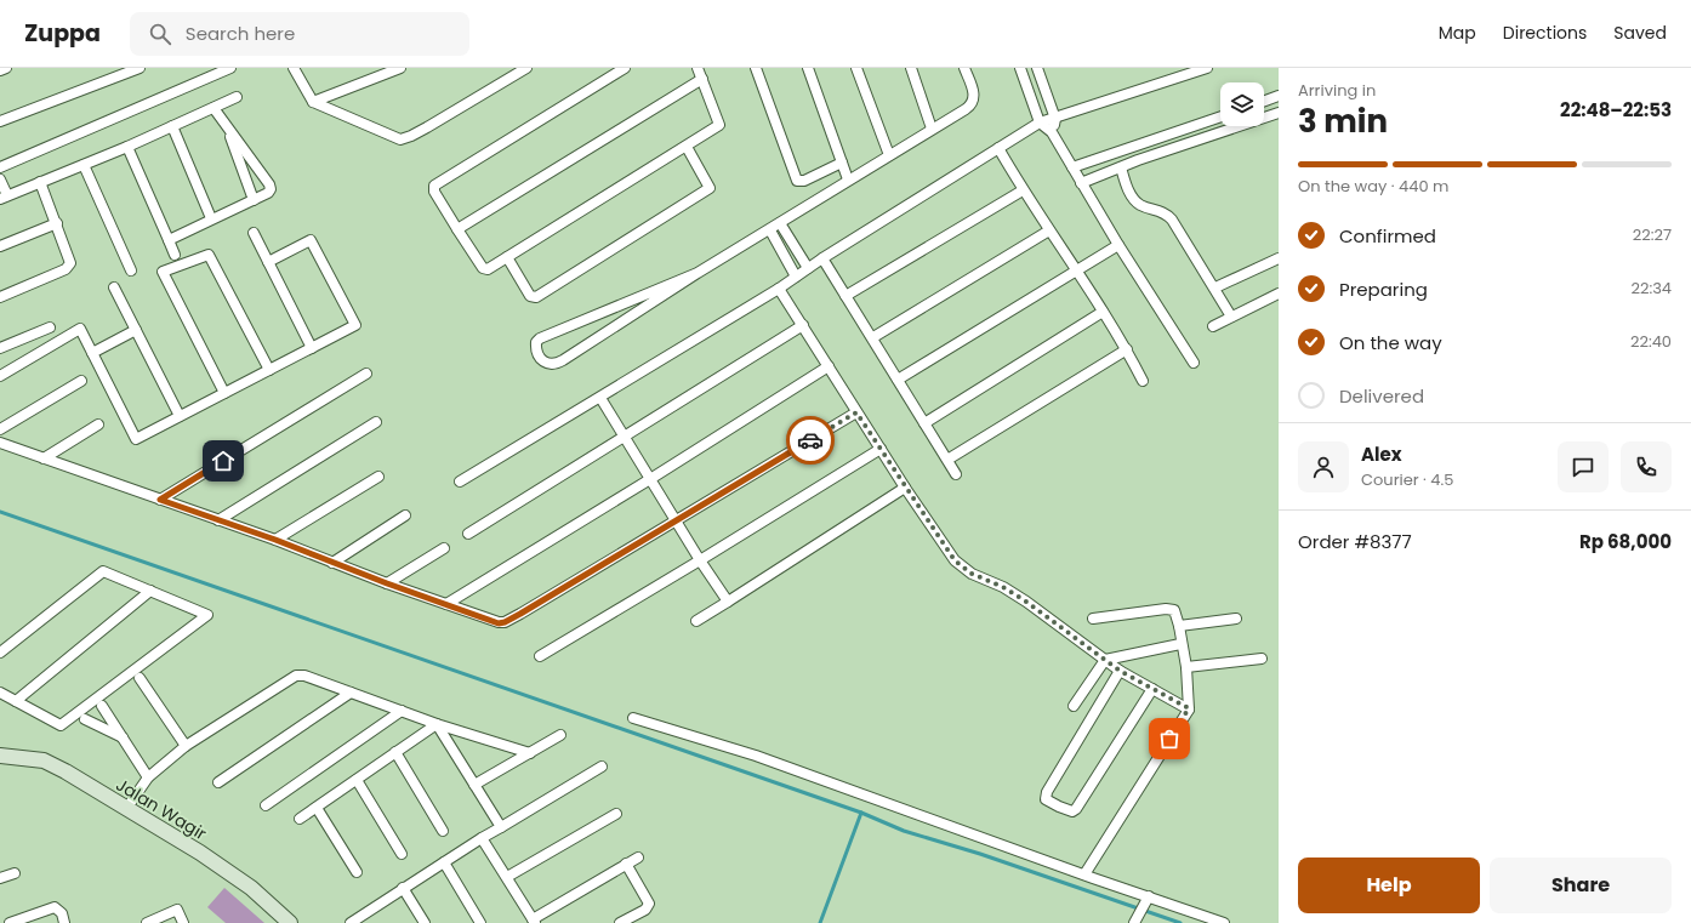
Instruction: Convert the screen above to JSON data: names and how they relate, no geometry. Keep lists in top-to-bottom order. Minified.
{"streets":{"street":["Jalan Wagir"]},"page":{"header":"Zuppa","search":"Search here","nav":["Map","Directions","Saved"],"heading":["3 min","Arriving in","22:48–22:53"],"panel":["Alex","Courier · 4.5","Order #8377","Rp 68,000"],"bar":"On the way · 440 m","list":[["Confirmed","22:27"],["Preparing","22:34"],["On the way","22:40"],"Delivered"],"buttons":["Help","Share"]}}
